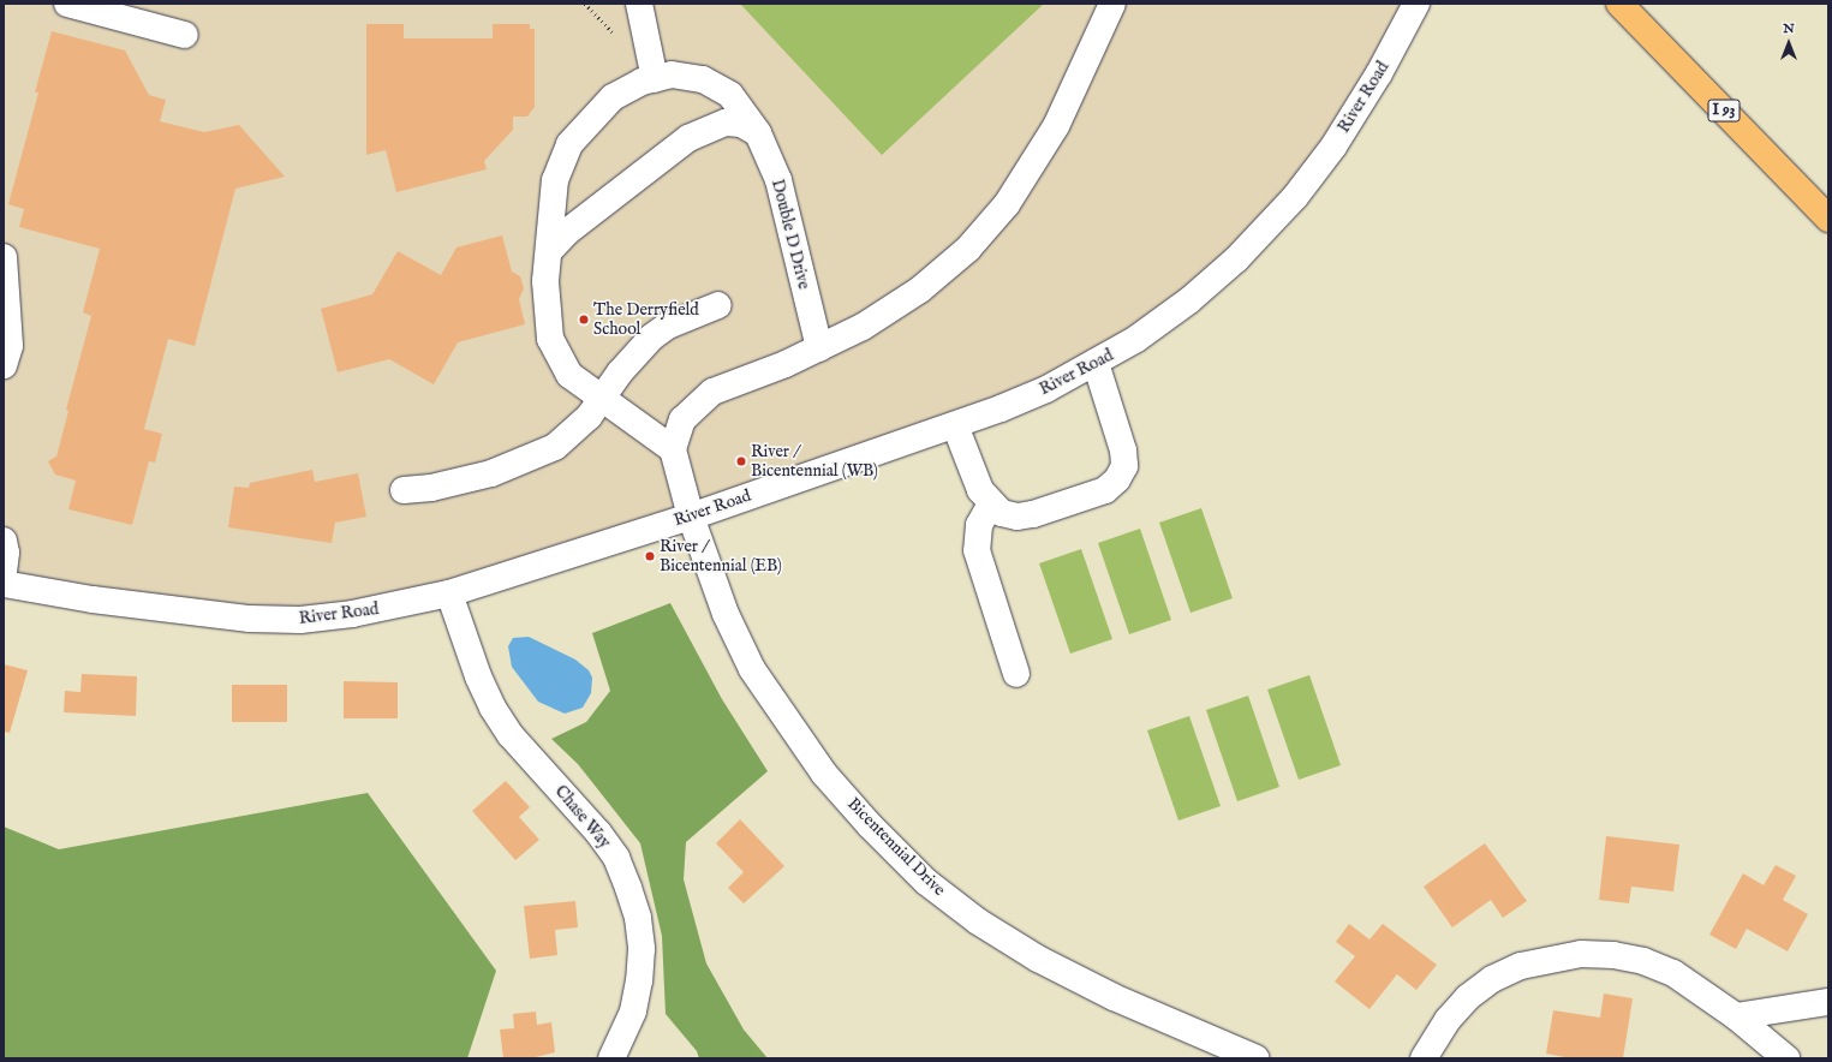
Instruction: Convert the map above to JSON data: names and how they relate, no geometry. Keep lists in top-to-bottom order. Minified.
{"streets":{"highway":["I 93"],"street":["River Road","Double D Drive","Chase Way","Bicentennial Drive"]},"crossings":[["River Road","Chase Way"],["River Road","Bicentennial Drive"]],"places":["The Derryfield School","River / Bicentennial (WB)","River / Bicentennial (EB)"],"north":"top"}
